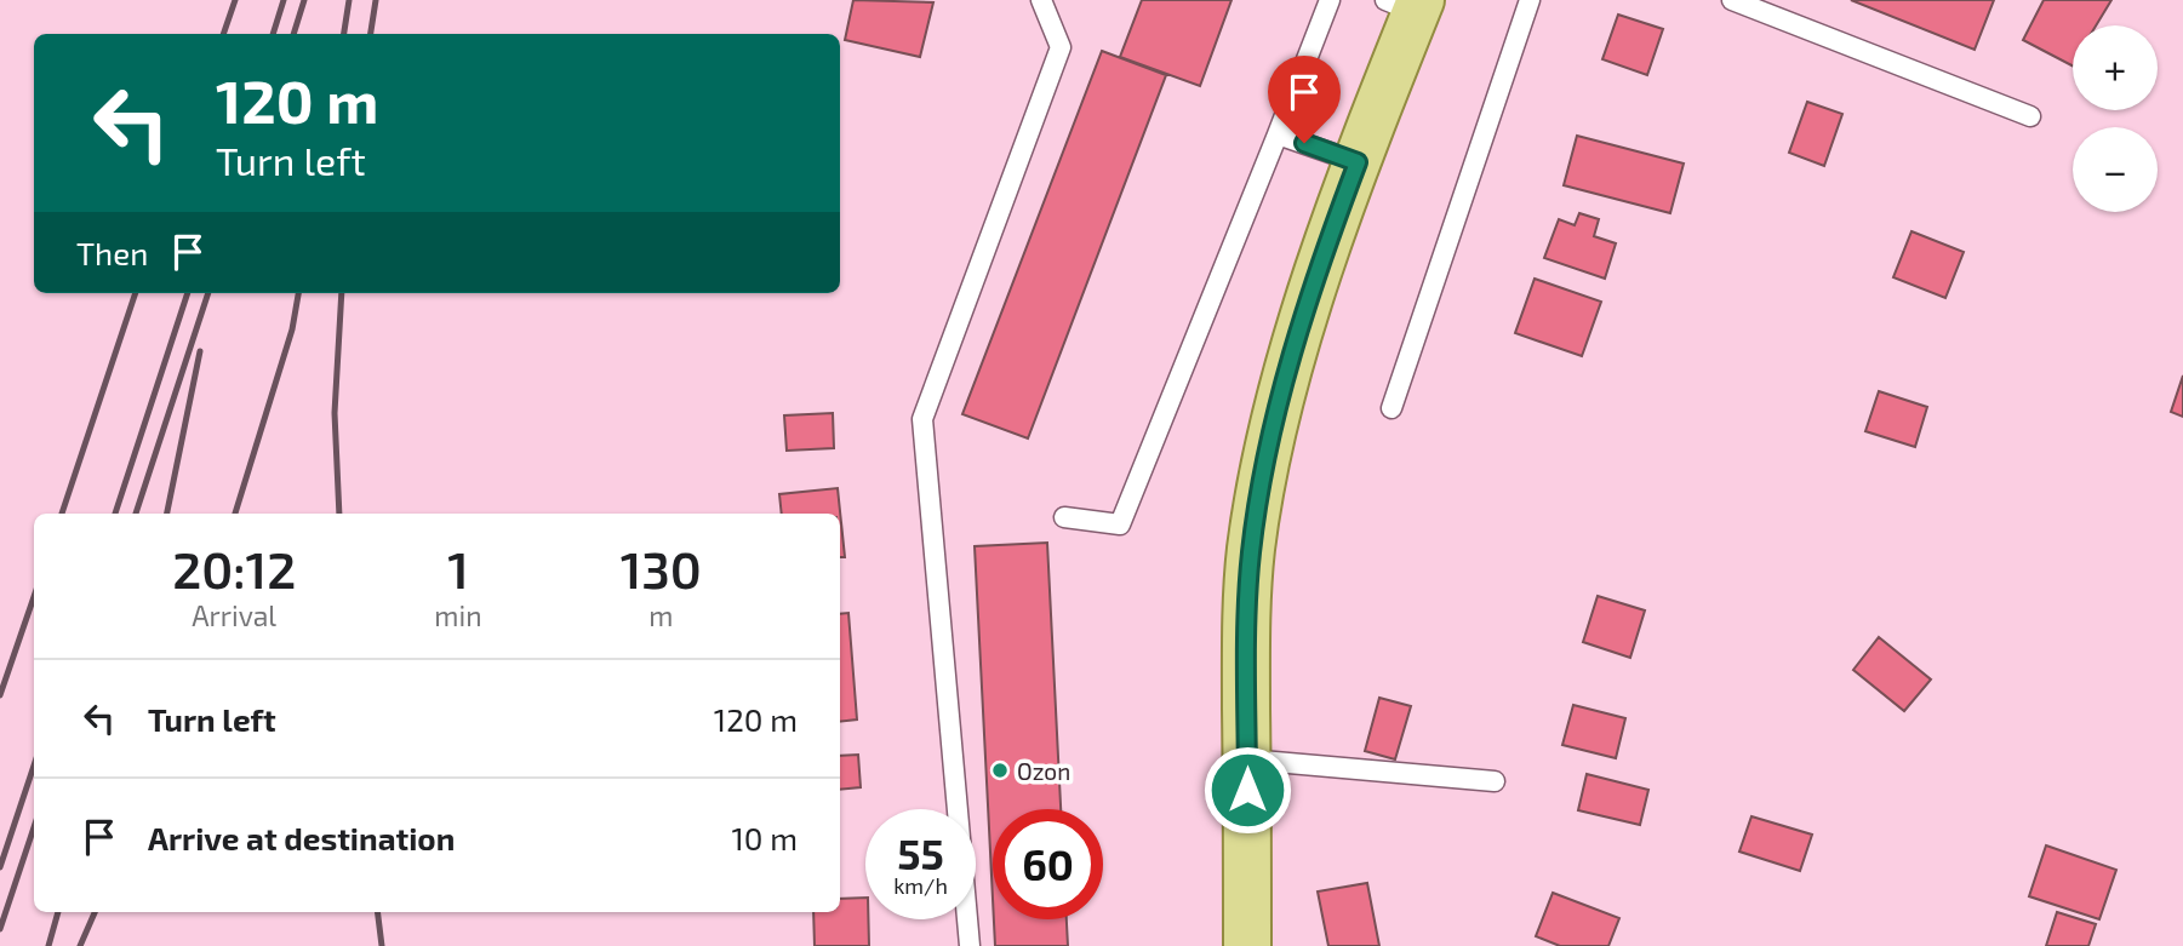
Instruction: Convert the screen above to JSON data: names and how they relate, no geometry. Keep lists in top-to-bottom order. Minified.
{"places":["Ozon"],"page":{"map_buttons":["+","−"],"turn":["120 m","Turn left"],"then":"Then","eta":["20:12","Arrival","1","min","130","m"],"list":[{"name":"Turn left","value":"120 m"},{"name":"Arrive at destination","value":"10 m"}],"speed":"55 km/h","limit":"60"}}
